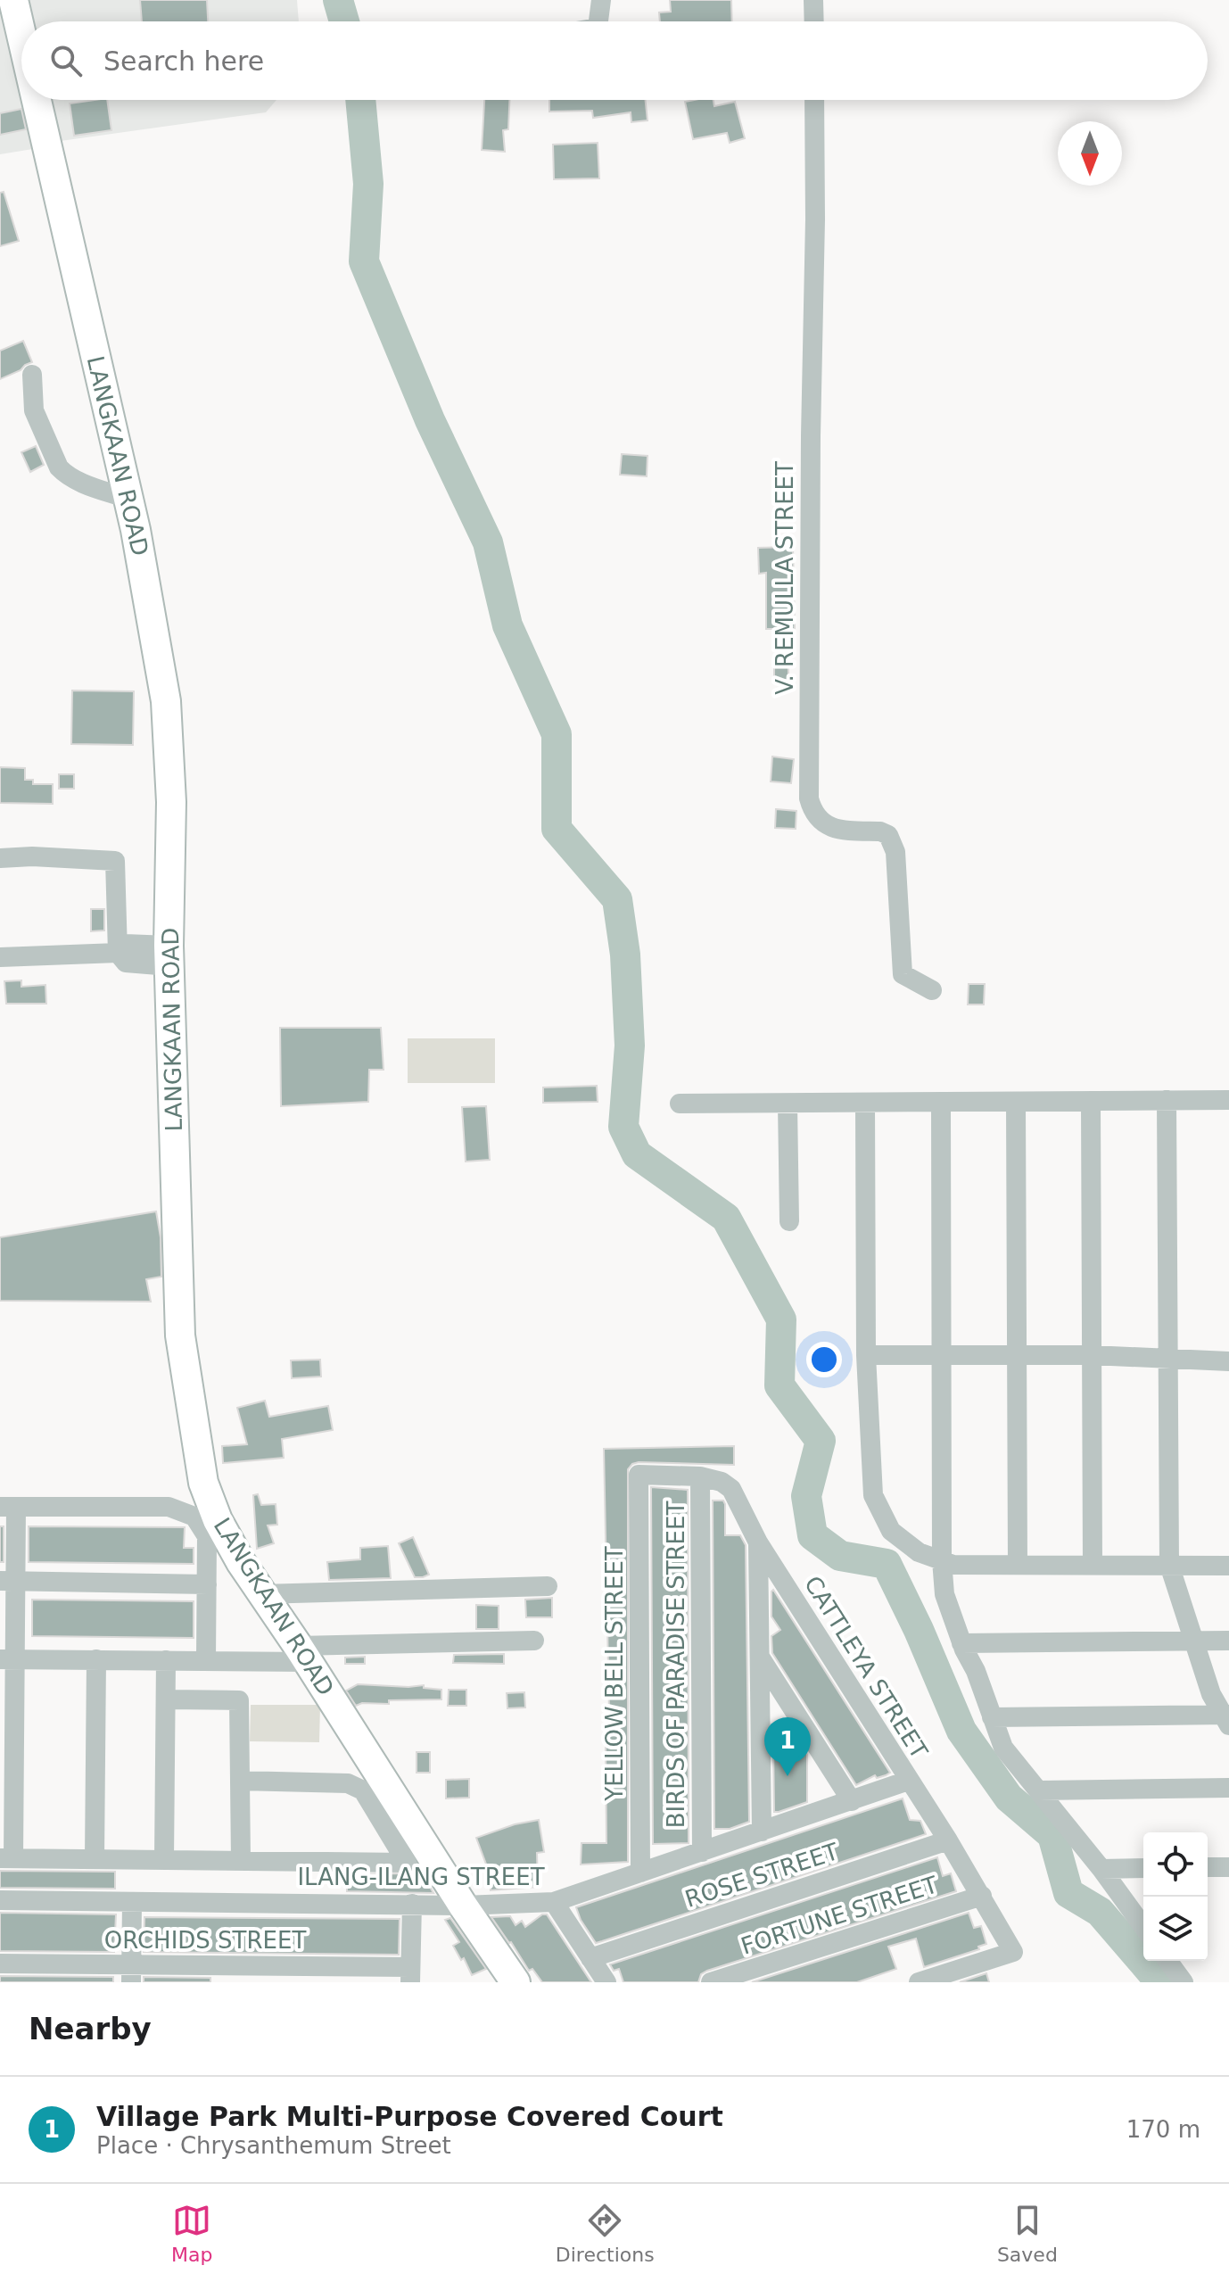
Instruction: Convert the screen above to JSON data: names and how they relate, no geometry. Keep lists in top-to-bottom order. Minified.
{"streets":{"street":["LANGKAAN ROAD","V. REMULLA STREET","BIRDS OF PARADISE STREET","CATTLEYA STREET","YELLOW BELL STREET","ROSE STREET","ILANG-ILANG STREET","FORTUNE STREET","ORCHIDS STREET"]},"crossings":[["LANGKAAN ROAD","ILANG-ILANG STREET"],["BIRDS OF PARADISE STREET","CATTLEYA STREET"],["BIRDS OF PARADISE STREET","ILANG-ILANG STREET"],["CATTLEYA STREET","YELLOW BELL STREET"],["CATTLEYA STREET","ROSE STREET"],["CATTLEYA STREET","ILANG-ILANG STREET"],["CATTLEYA STREET","FORTUNE STREET"],["YELLOW BELL STREET","ILANG-ILANG STREET"]],"north":"bottom","page":{"search":"Search here","pins":"1","heading":"Nearby","list":[{"mark":"1","name":"Village Park Multi-Purpose Covered Court","note":"Place · Chrysanthemum Street","value":"170 m"}],"nav":["Map","Directions","Saved"]}}
